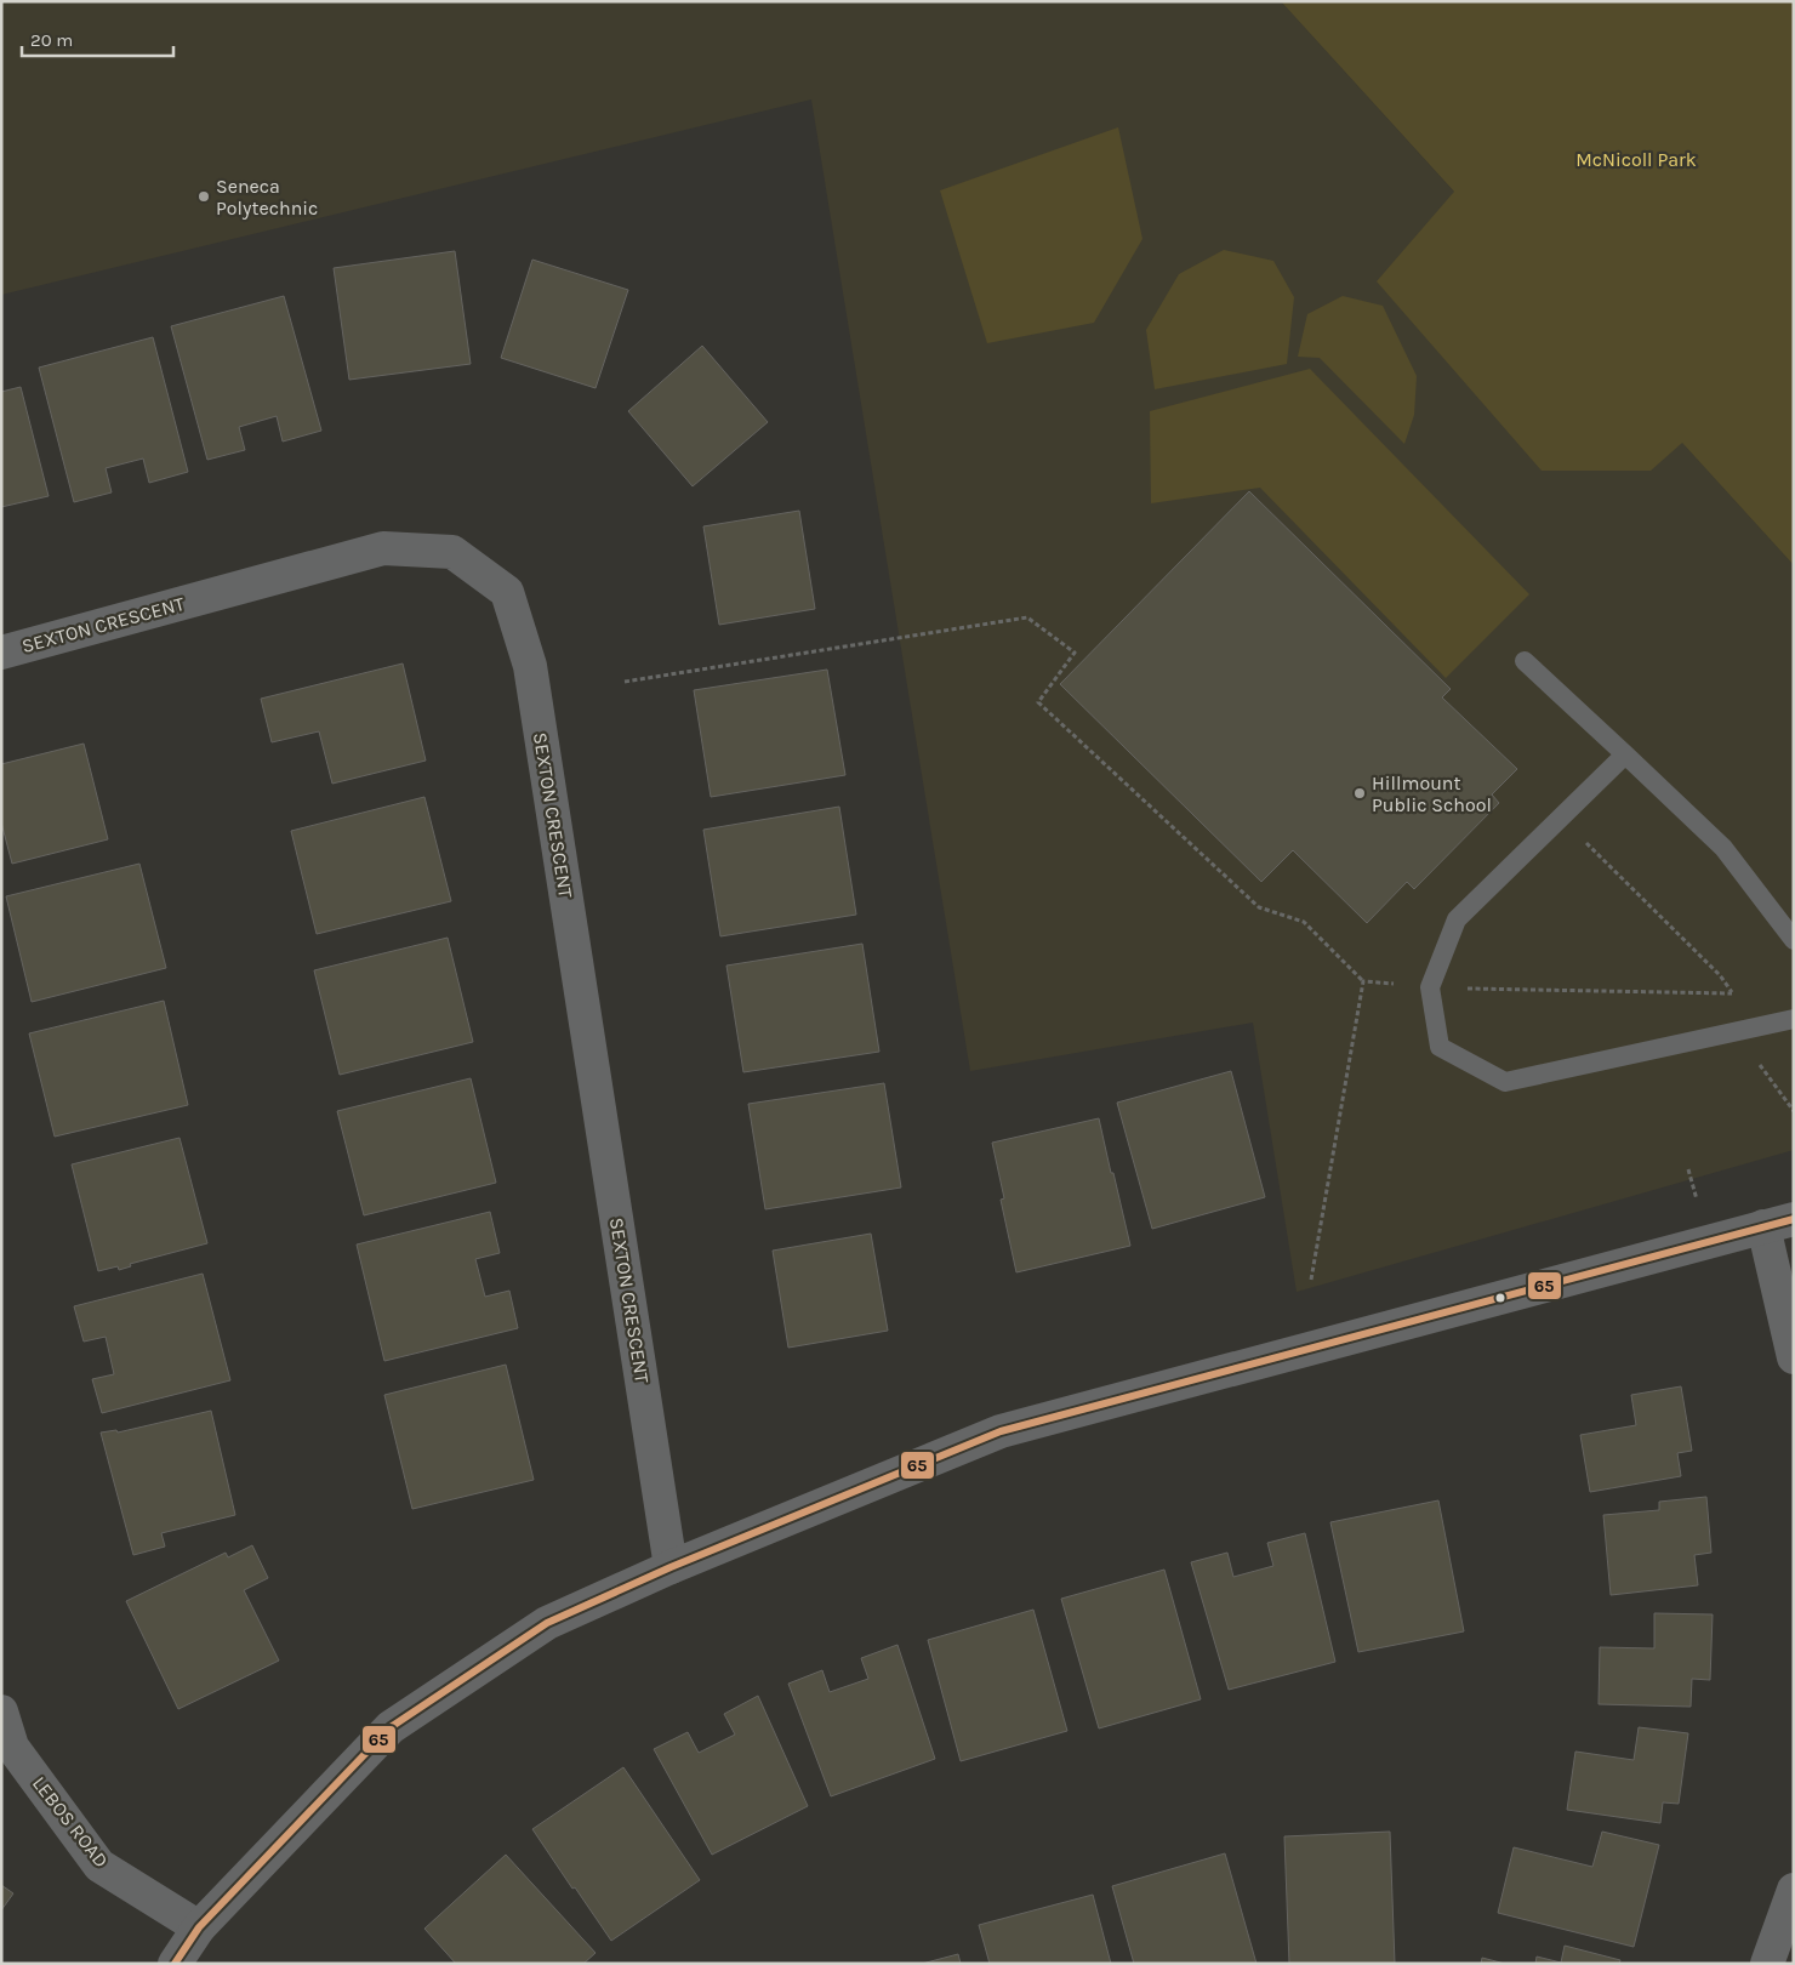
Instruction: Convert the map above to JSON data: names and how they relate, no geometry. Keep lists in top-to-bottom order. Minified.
{"streets":{"street":["SEXTON CRESCENT","LEBOS ROAD"]},"parks":["McNicoll Park"],"places":["Seneca Polytechnic","Hillmount Public School"],"lines":["transit line 65"],"scale_bar":"20 m"}
